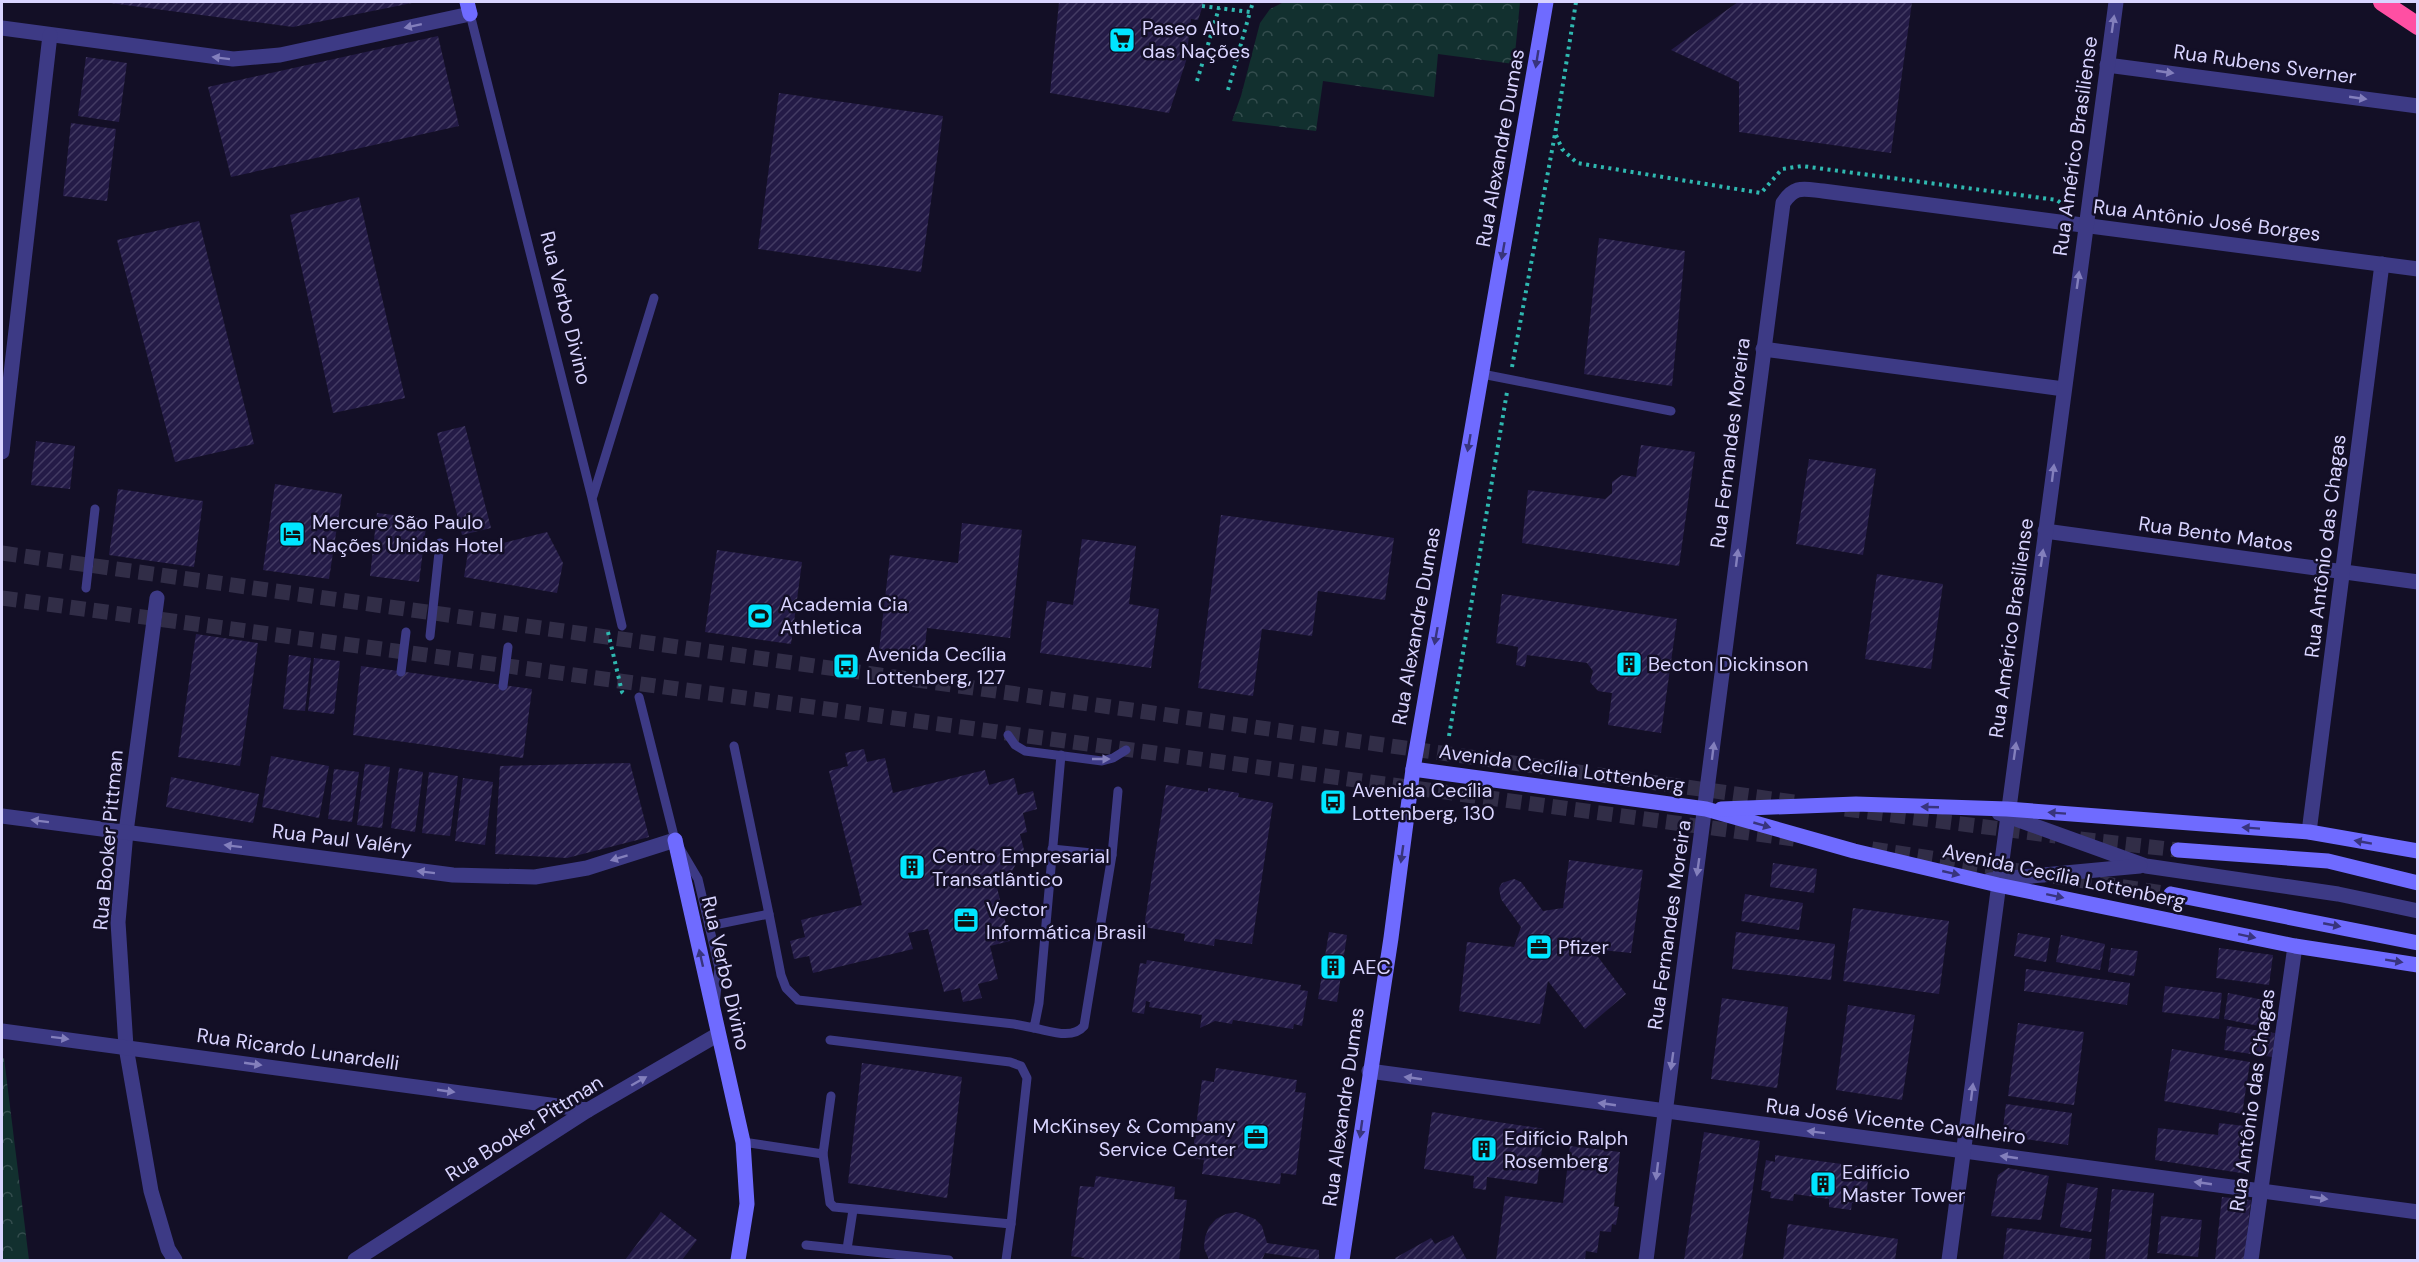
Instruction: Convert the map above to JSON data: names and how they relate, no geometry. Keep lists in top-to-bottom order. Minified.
{"streets":{"main road":["Rua Alexandre Dumas","Rua Verbo Divino","Avenida Cecília Lottenberg"],"street":["Rua Rubens Sverner","Rua Américo Brasiliense","Rua Antônio José Borges","Rua Fernandes Moreira","Rua Bento Matos","Rua Antônio das Chagas","Rua Paul Valéry","Rua Booker Pittman","Rua Ricardo Lunardelli","Rua José Vicente Cavalheiro"]},"crossings":[["Rua Rubens Sverner","Rua Américo Brasiliense"],["Rua Américo Brasiliense","Rua Antônio José Borges"],["Rua Américo Brasiliense","Rua Bento Matos"],["Rua Américo Brasiliense","Avenida Cecília Lottenberg"],["Rua Américo Brasiliense","Rua José Vicente Cavalheiro"],["Rua Alexandre Dumas","Avenida Cecília Lottenberg"],["Rua Alexandre Dumas","Rua José Vicente Cavalheiro"],["Rua Antônio José Borges","Rua Fernandes Moreira"],["Rua Antônio José Borges","Rua Antônio das Chagas"],["Rua Verbo Divino","Rua Paul Valéry"],["Rua Verbo Divino","Rua Booker Pittman"],["Rua Fernandes Moreira","Avenida Cecília Lottenberg"],["Rua Fernandes Moreira","Rua José Vicente Cavalheiro"],["Rua Bento Matos","Rua Antônio das Chagas"],["Rua Antônio das Chagas","Avenida Cecília Lottenberg"],["Rua Antônio das Chagas","Rua José Vicente Cavalheiro"],["Rua Paul Valéry","Rua Booker Pittman"],["Rua Booker Pittman","Rua Ricardo Lunardelli"]],"one_way":["Rua Rubens Sverner","Rua Américo Brasiliense","Rua Alexandre Dumas","Rua Paul Valéry","Rua Ricardo Lunardelli"],"places":{"supermarket":["Paseo Alto das Nações"],"hotel":["Mercure São Paulo Nações Unidas Hotel"],"sports":["Academia Cia Athletica"],"building":["Becton Dickinson","Centro Empresarial Transatlântico","AEC","Edifício Ralph Rosemberg","Edifício Master Tower"],"bus stop":["Avenida Cecília Lottenberg, 127","Avenida Cecília Lottenberg, 130"],"office":["Vector Informática Brasil","Pfizer","McKinsey & Company Service Center"]}}
